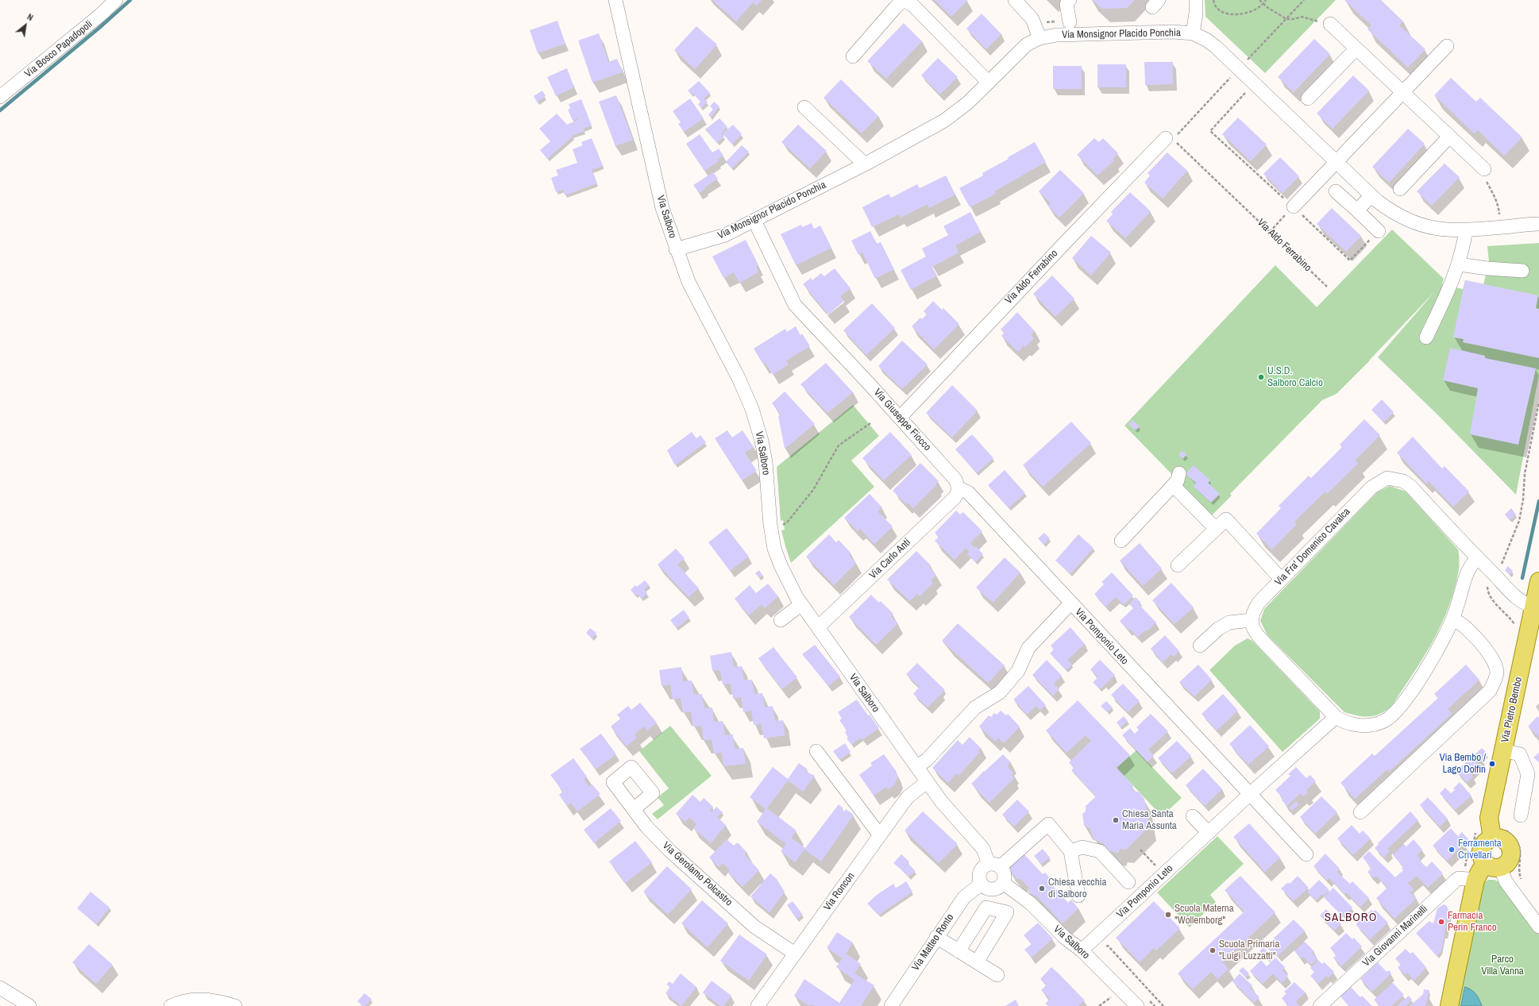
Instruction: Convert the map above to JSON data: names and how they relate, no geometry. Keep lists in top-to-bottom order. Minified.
{"streets":{"main road":["Via Pietro Bembo"],"street":["Via Monsignor Placido Ponchia","Via Bosco Papadopoli","Via Salboro","Via Aldo Ferrabino","Via Giuseppe Fiocco","Via Fra' Domenico Cavalca","Via Carlo Anti","Via Pomponio Leto","Via Gerolamo Polcastro","Via Roncon","Via Giovanni Marinelli","Via Matteo Ronto"]},"crossings":[["Via Monsignor Placido Ponchia","Via Salboro"],["Via Monsignor Placido Ponchia","Via Giuseppe Fiocco"],["Via Salboro","Via Carlo Anti"],["Via Salboro","Via Pomponio Leto"],["Via Salboro","Via Roncon"],["Via Salboro","Via Matteo Ronto"],["Via Aldo Ferrabino","Via Giuseppe Fiocco"],["Via Giuseppe Fiocco","Via Carlo Anti"],["Via Giuseppe Fiocco","Via Pomponio Leto"],["Via Fra' Domenico Cavalca","Via Pietro Bembo"],["Via Gerolamo Polcastro","Via Roncon"]],"districts":["SALBORO"],"parks":["Parco Villa Vanna"],"places":["U.S.D. Salboro Calcio","Via Bembo / Lago Dolfin","Chiesa Santa Maria Assunta","Ferramenta Crivellari","Chiesa vecchia di Salboro","Scuola Materna \"Wollemborg\"","Farmacia Perin Franco","Scuola Primaria \"Luigi Luzzatti\""],"north":"top right"}
